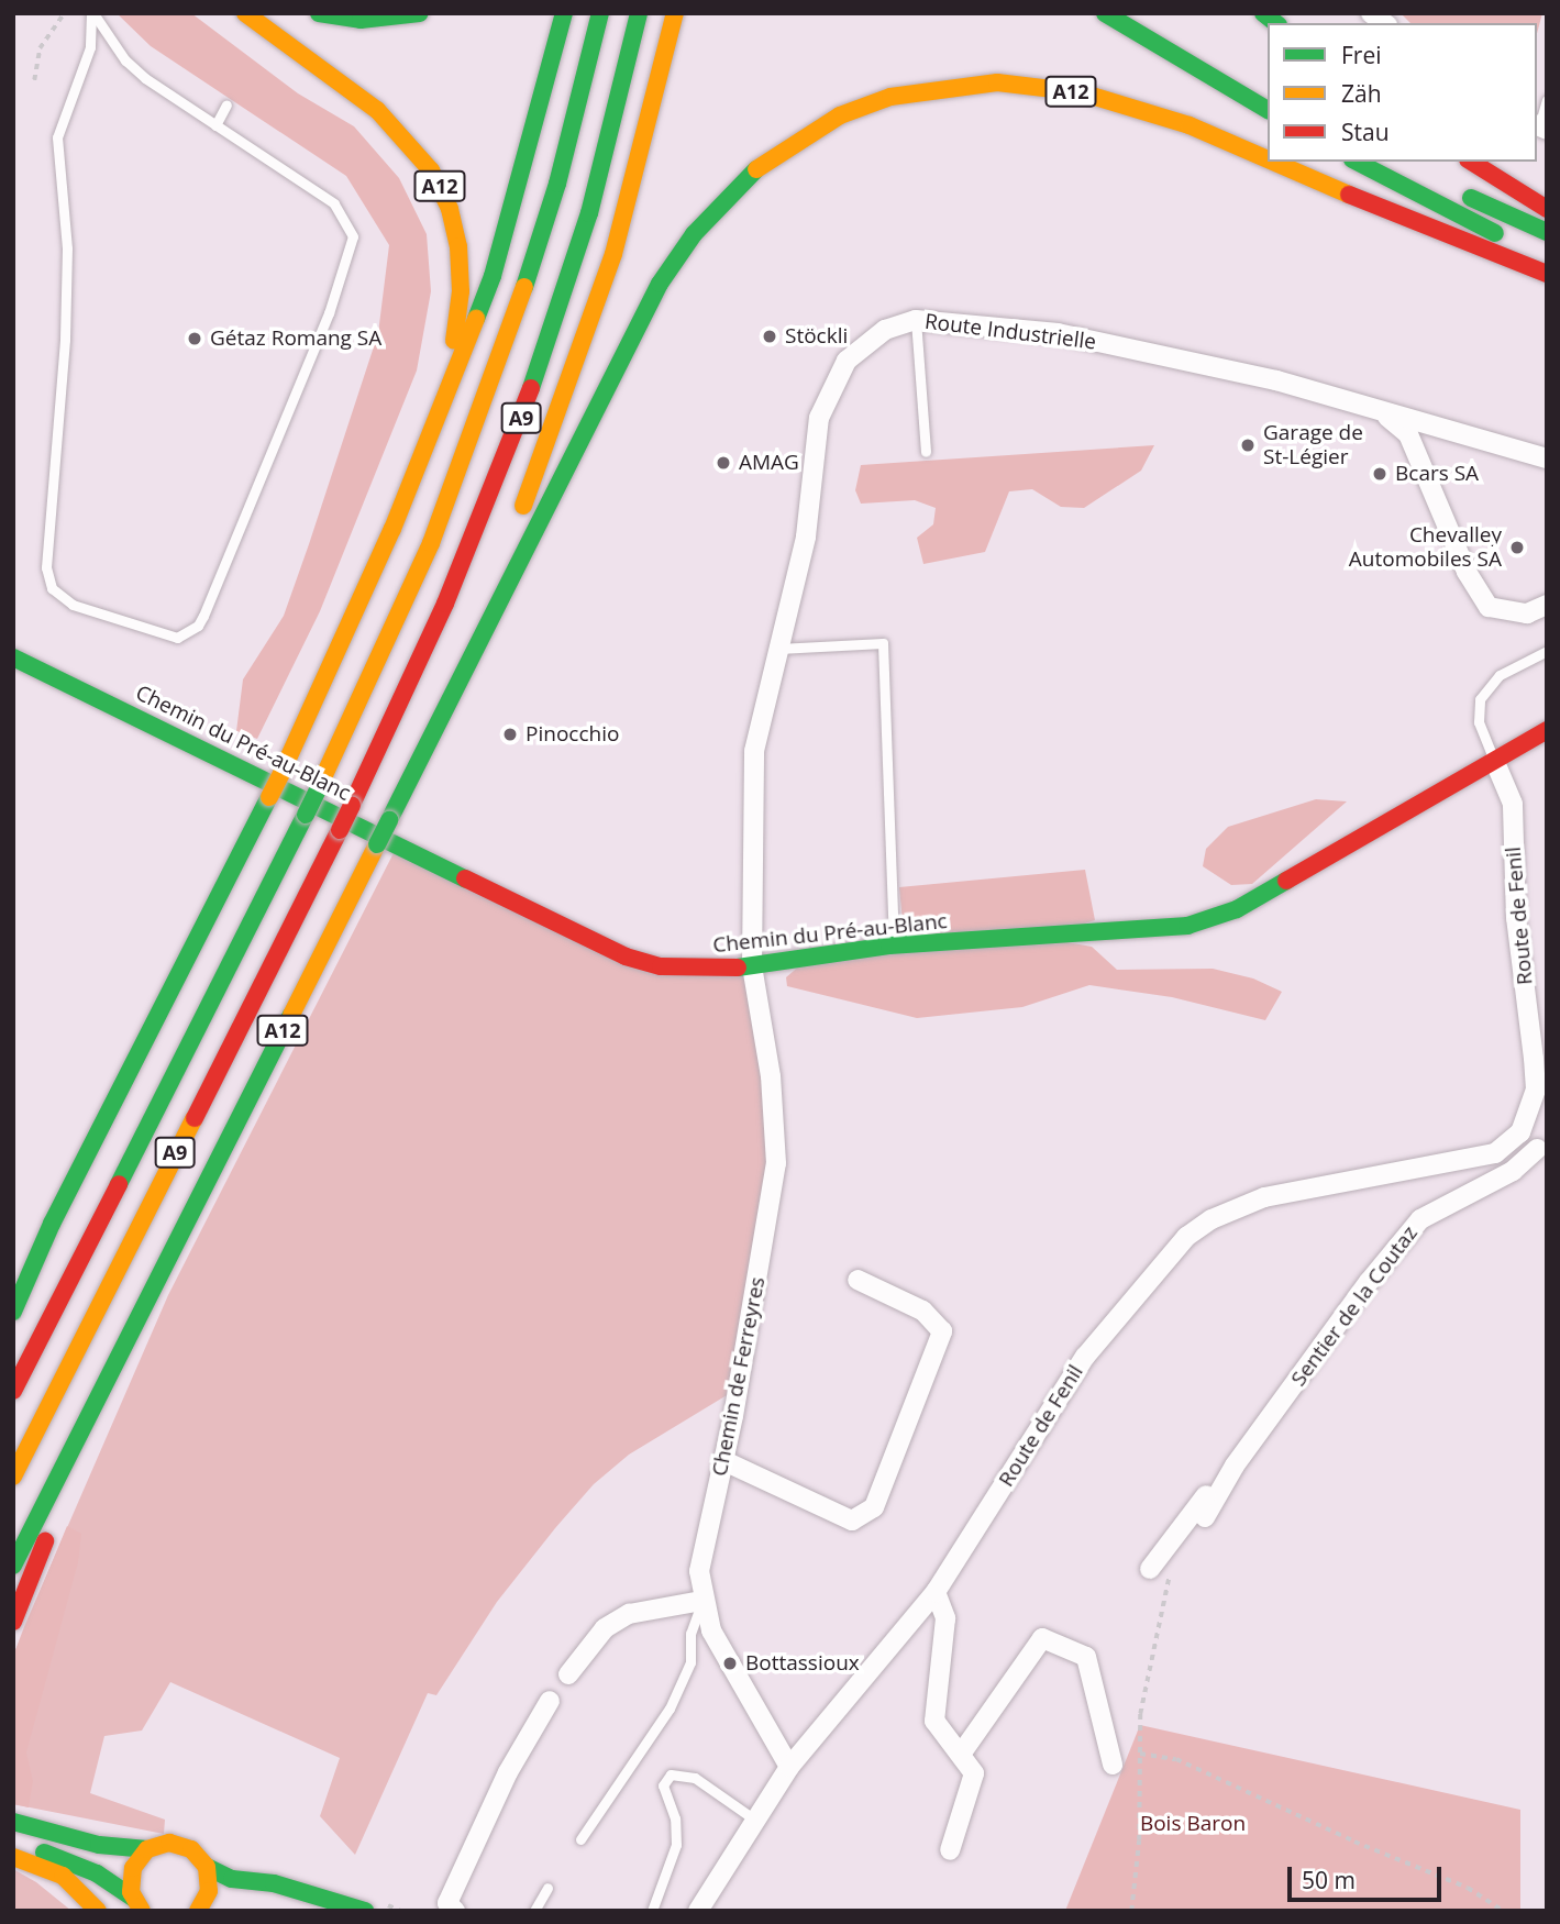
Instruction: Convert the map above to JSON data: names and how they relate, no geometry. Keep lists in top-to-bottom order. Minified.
{"streets":{"main road":["A12","A9","Chemin du Pré-au-Blanc"],"street":["Route Industrielle","Route de Fenil","Sentier de la Coutaz","Chemin de Ferreyres"]},"crossings":[["Route Industrielle","Chemin du Pré-au-Blanc"],["Route Industrielle","Chemin de Ferreyres"],["Chemin du Pré-au-Blanc","Route de Fenil"],["Chemin du Pré-au-Blanc","Chemin de Ferreyres"],["Route de Fenil","Chemin de Ferreyres"]],"parks":["Bois Baron"],"places":["Stöckli","Gétaz Romang SA","Garage de St-Légier","AMAG","Bcars SA","Chevalley Automobiles SA","Pinocchio","Bottassioux"],"legend":["Frei","Zäh","Stau"],"scale_bar":"50 m"}
